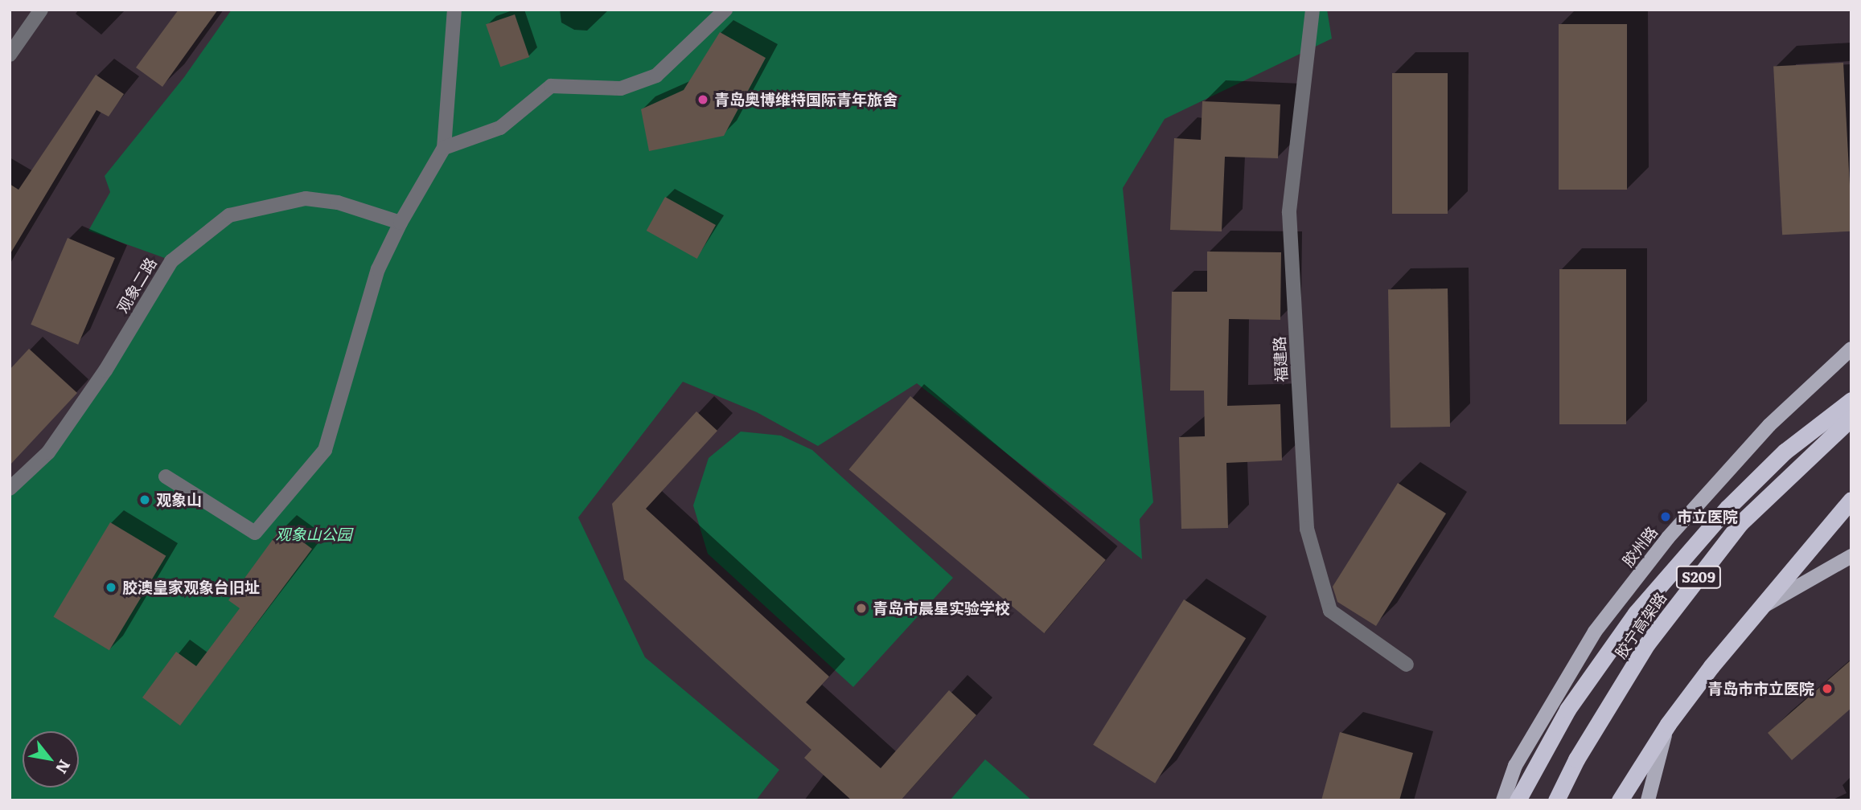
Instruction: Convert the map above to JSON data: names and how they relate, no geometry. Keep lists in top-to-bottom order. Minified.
{"streets":{"highway":["S209","胶宁高架路"],"main road":["胶州路"],"street":["观象二路","福建路"]},"parks":["观象山公园"],"places":["青岛奥博维特国际青年旅舍","观象山","市立医院","胶澳皇家观象台旧址","青岛市晨星实验学校","青岛市市立医院"],"north":"bottom right"}
